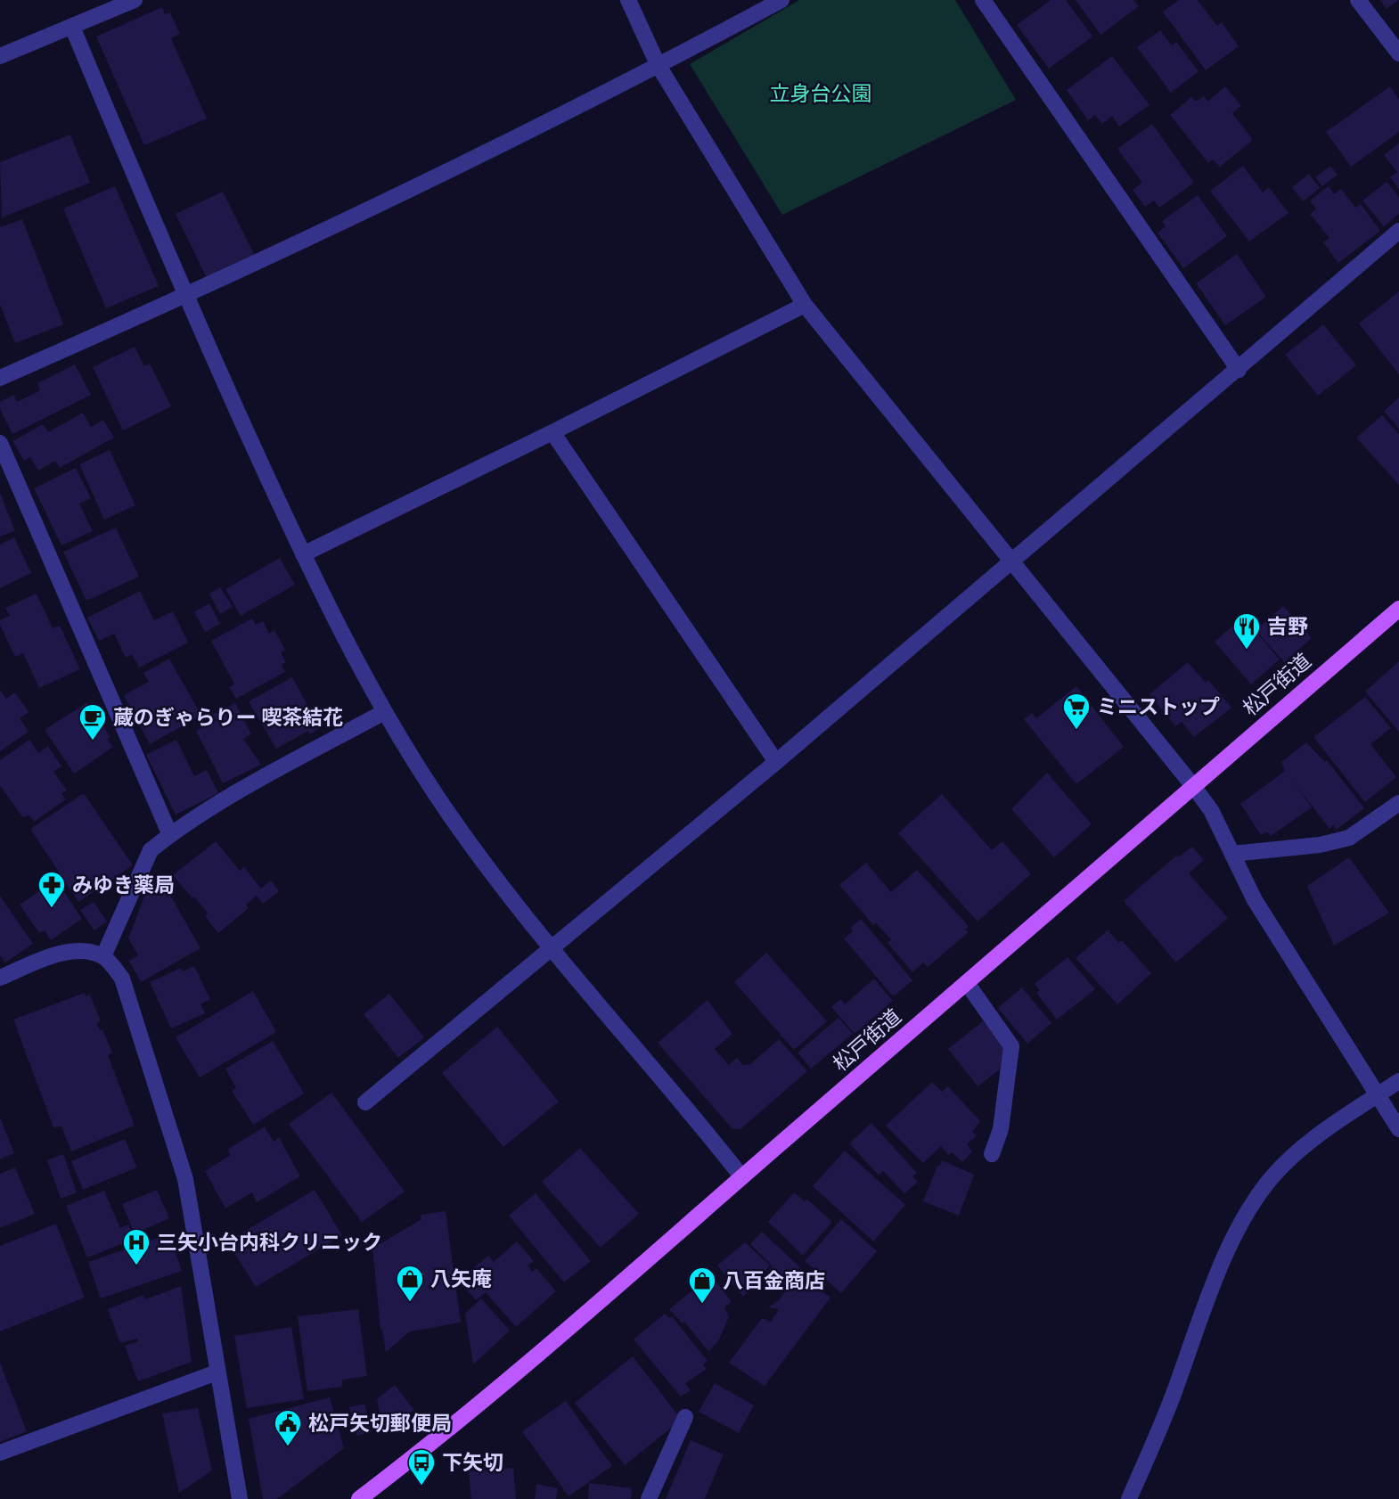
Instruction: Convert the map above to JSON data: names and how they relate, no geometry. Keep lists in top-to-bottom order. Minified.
{"streets":{"main road":["松戸街道"]},"parks":["立身台公園"],"places":{"restaurant":["吉野"],"supermarket":["ミニストップ"],"cafe":["蔵のぎゃらりー 喫茶結花"],"pharmacy":["みゆき薬局"],"hospital":["三矢小台内科クリニック"],"shop":["八矢庵","八百金商店"],"public building":["松戸矢切郵便局"],"bus stop":["下矢切"]}}
